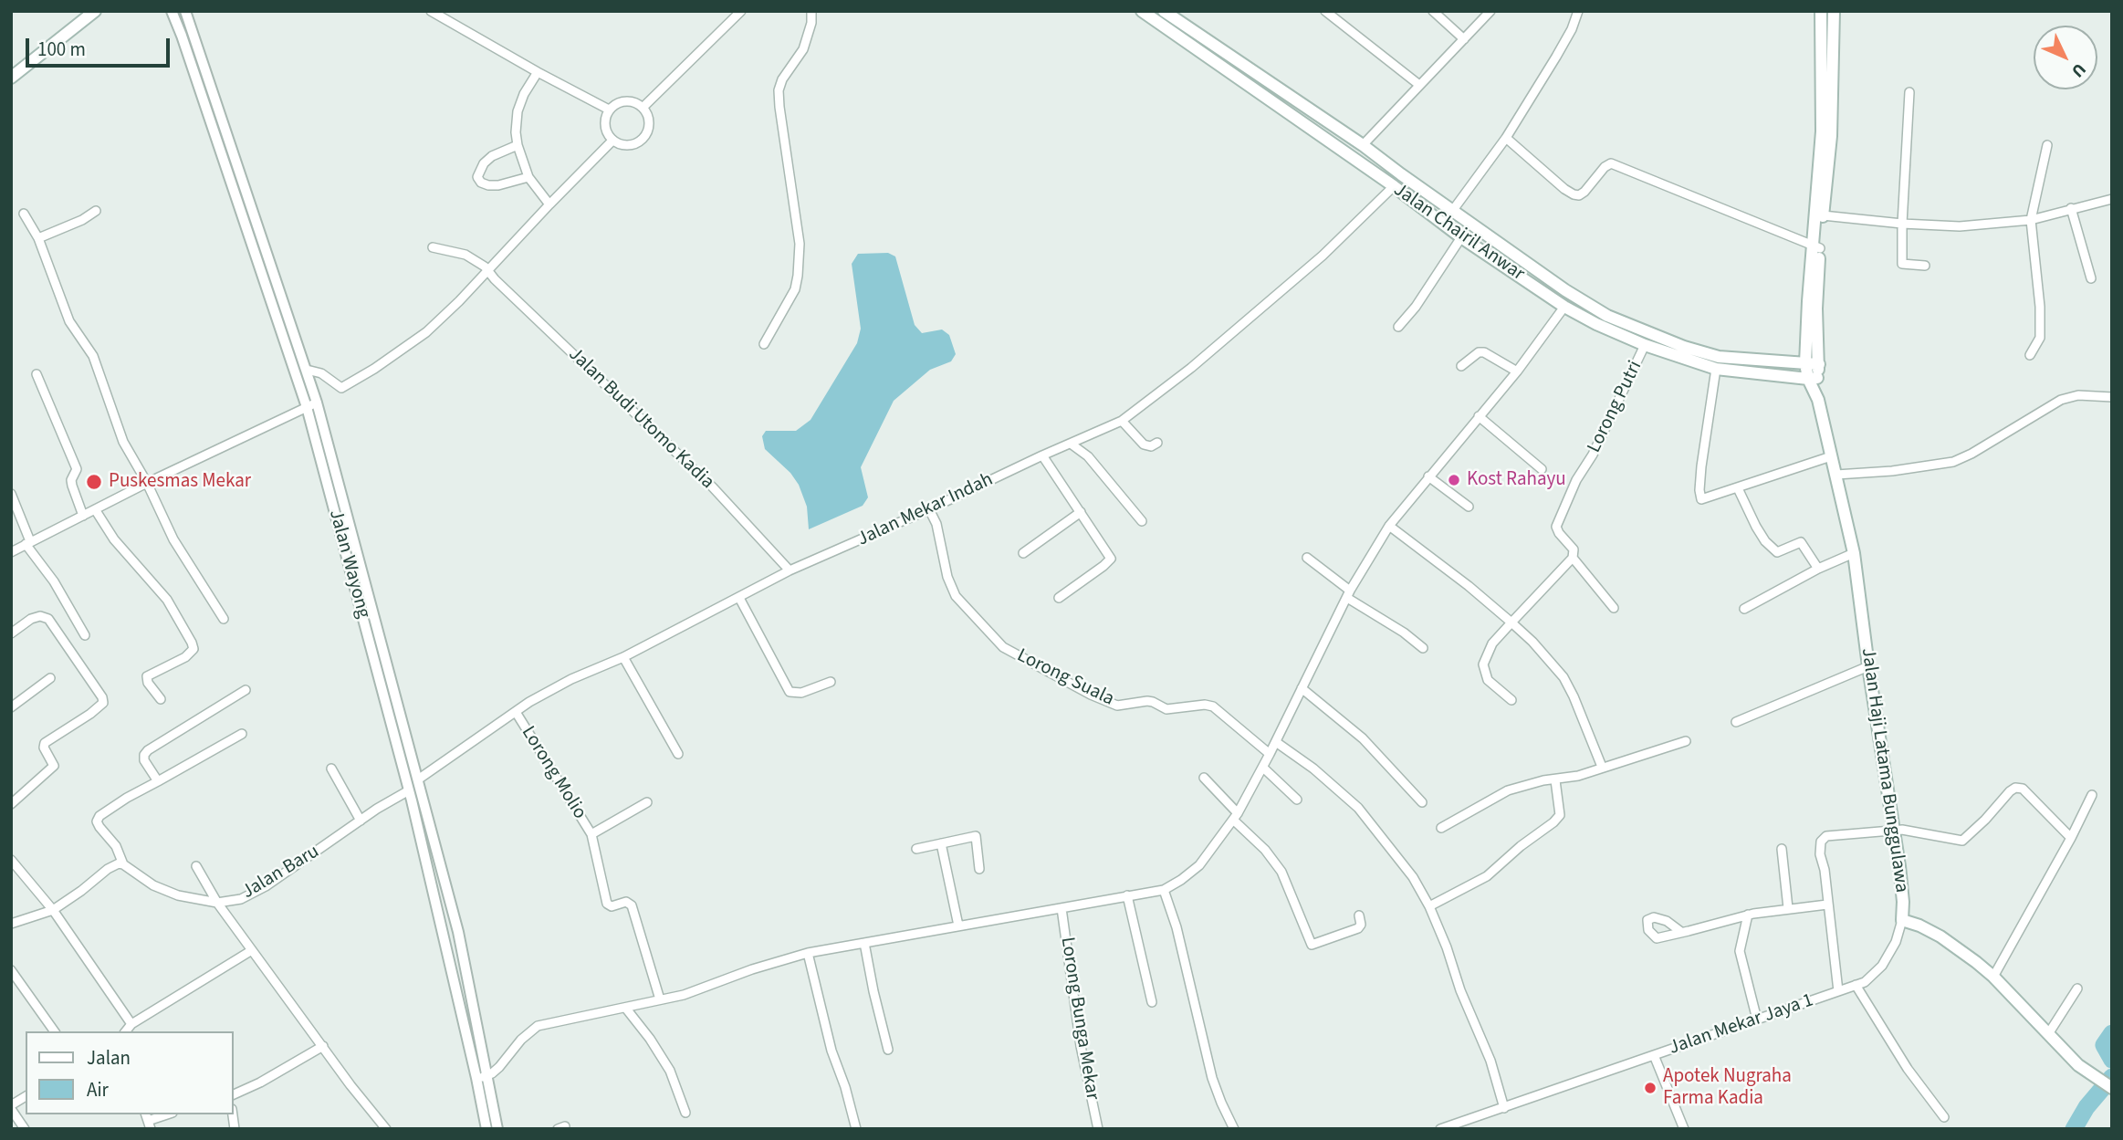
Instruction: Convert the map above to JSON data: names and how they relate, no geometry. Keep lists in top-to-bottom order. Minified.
{"streets":{"main road":["Jalan Chairil Anwar","Jalan Haji Latama Bunggulawa"],"street":["Lorong Putri","Jalan Budi Utomo Kadia","Jalan Mekar Indah","Jalan Wayong","Lorong Suala","Lorong Molio","Jalan Baru","Lorong Bunga Mekar","Jalan Mekar Jaya 1"]},"crossings":[["Jalan Chairil Anwar","Lorong Putri"],["Jalan Chairil Anwar","Jalan Mekar Indah"],["Jalan Chairil Anwar","Jalan Haji Latama Bunggulawa"],["Jalan Budi Utomo Kadia","Jalan Mekar Indah"],["Jalan Mekar Indah","Jalan Wayong"],["Jalan Mekar Indah","Lorong Suala"],["Jalan Mekar Indah","Lorong Molio"],["Jalan Wayong","Jalan Baru"],["Jalan Haji Latama Bunggulawa","Jalan Mekar Jaya 1"]],"places":["Kost Rahayu","Puskesmas Mekar","Apotek Nugraha Farma Kadia"],"legend":["Jalan","Air"],"scale_bar":"100 m","north":"bottom right"}
